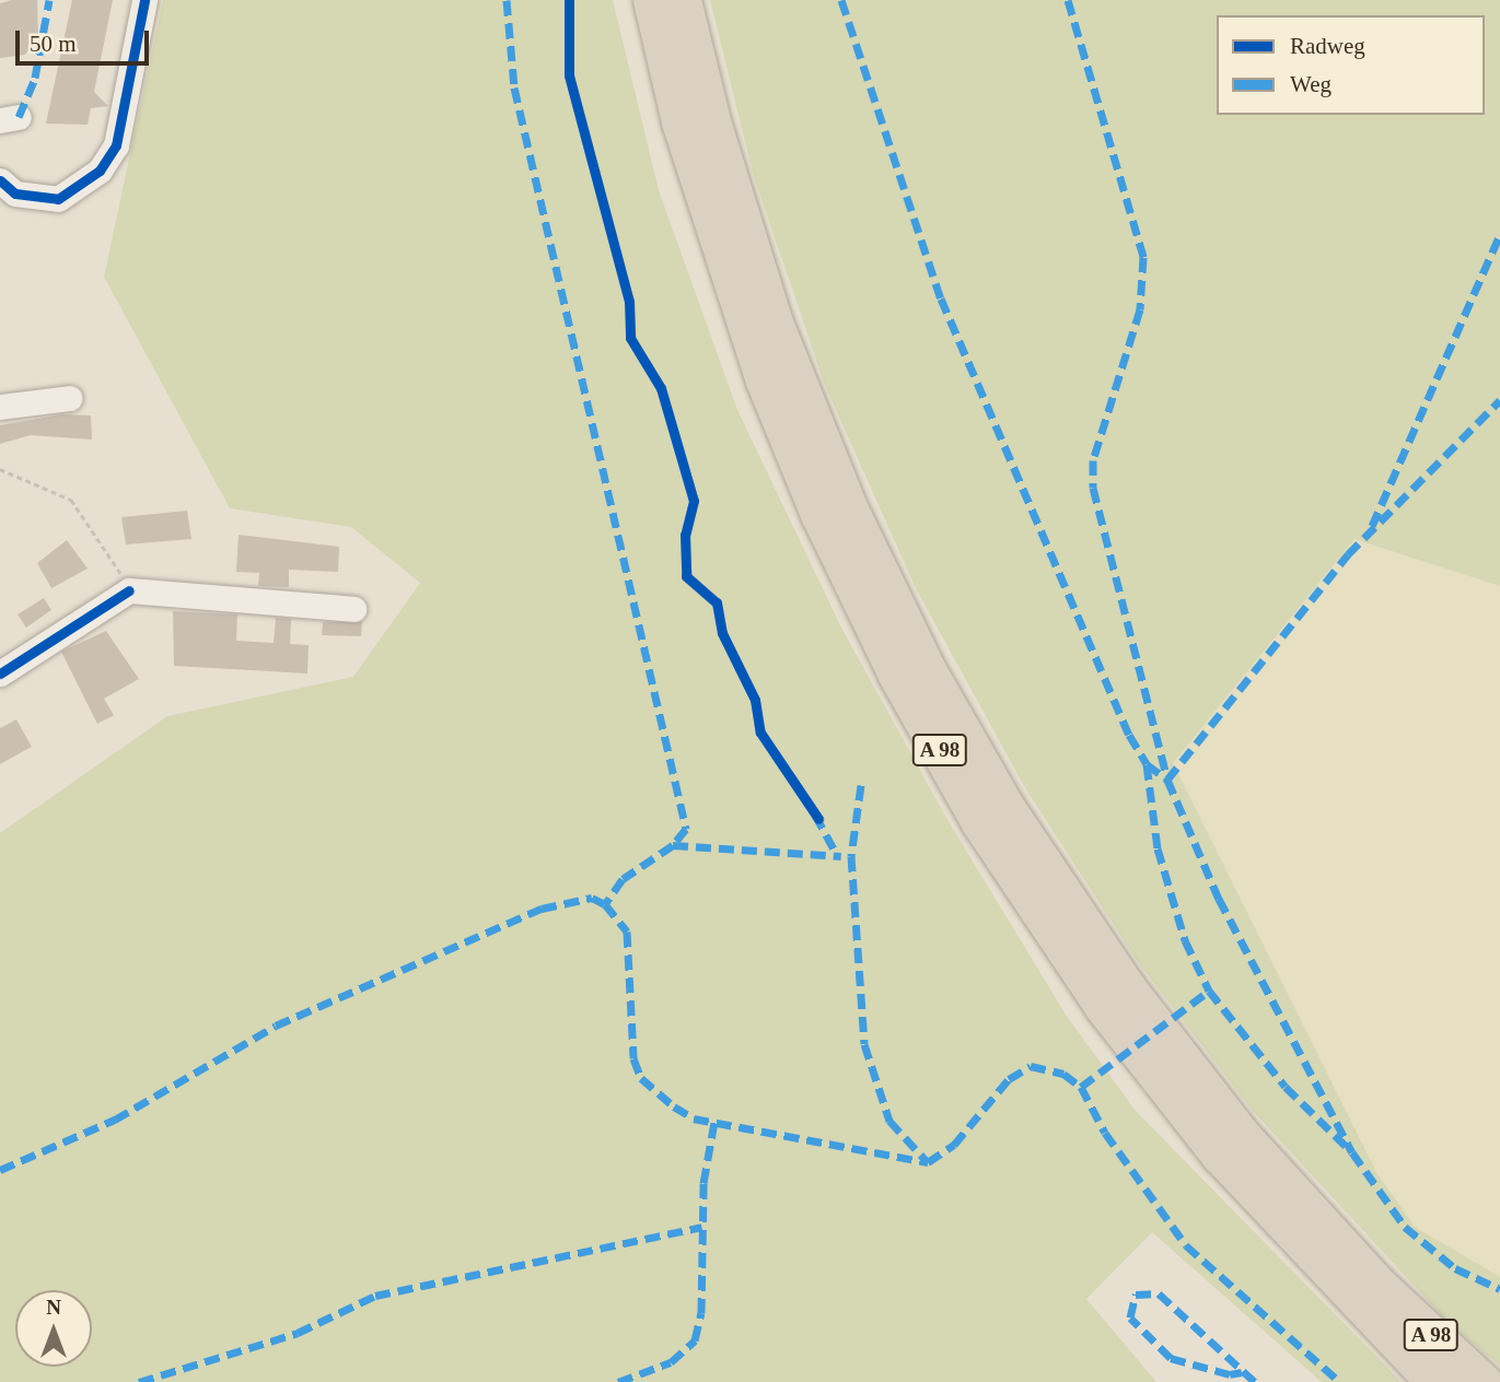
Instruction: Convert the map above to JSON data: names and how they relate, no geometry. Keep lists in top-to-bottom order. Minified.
{"streets":{"highway":["A 98"]},"legend":["Radweg","Weg"],"scale_bar":"50 m","north":"top"}
